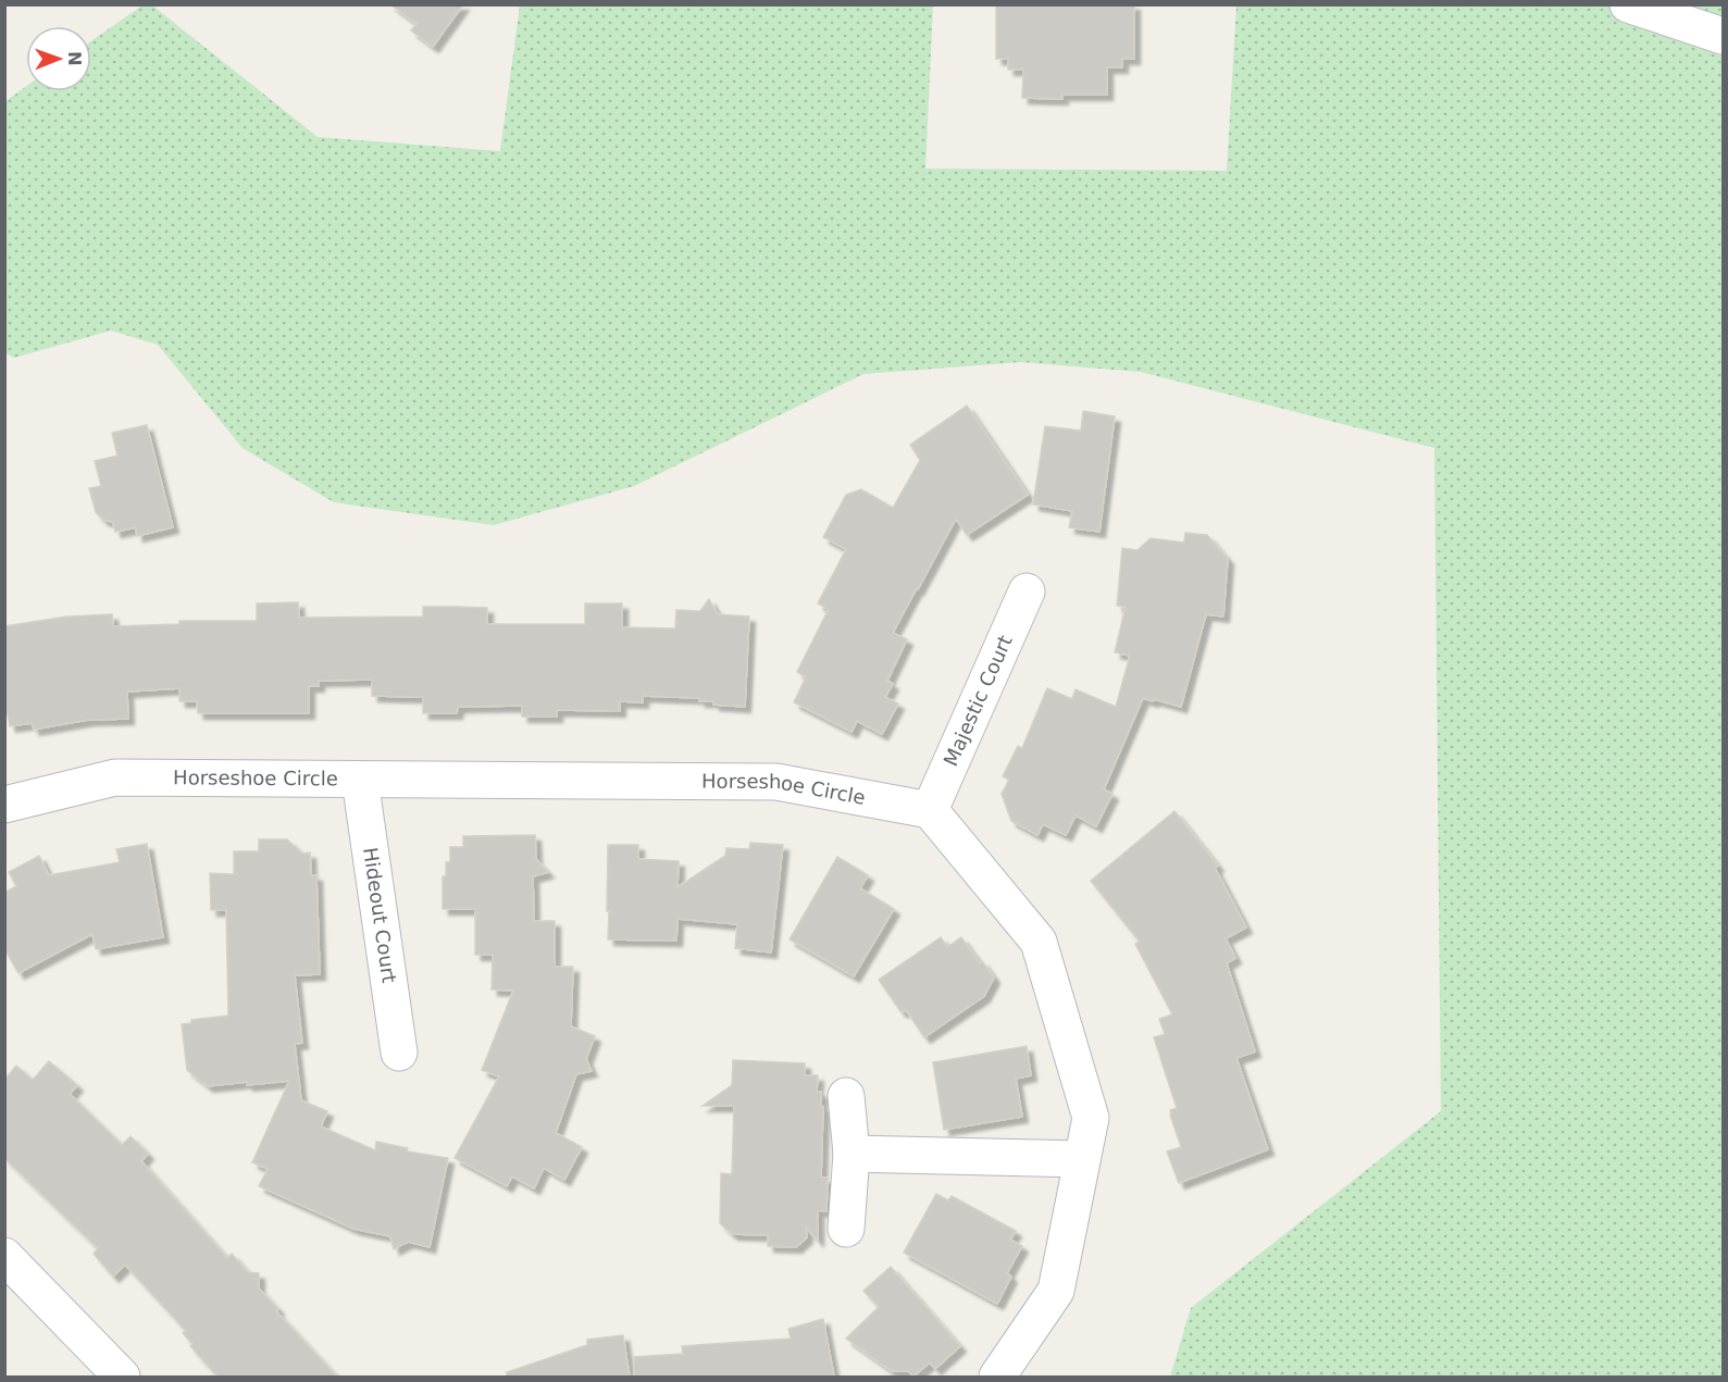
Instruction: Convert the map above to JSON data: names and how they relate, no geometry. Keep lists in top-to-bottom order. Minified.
{"streets":{"street":["Majestic Court","Horseshoe Circle","Hideout Court"]},"crossings":[["Majestic Court","Horseshoe Circle"],["Horseshoe Circle","Hideout Court"]],"north":"right"}
